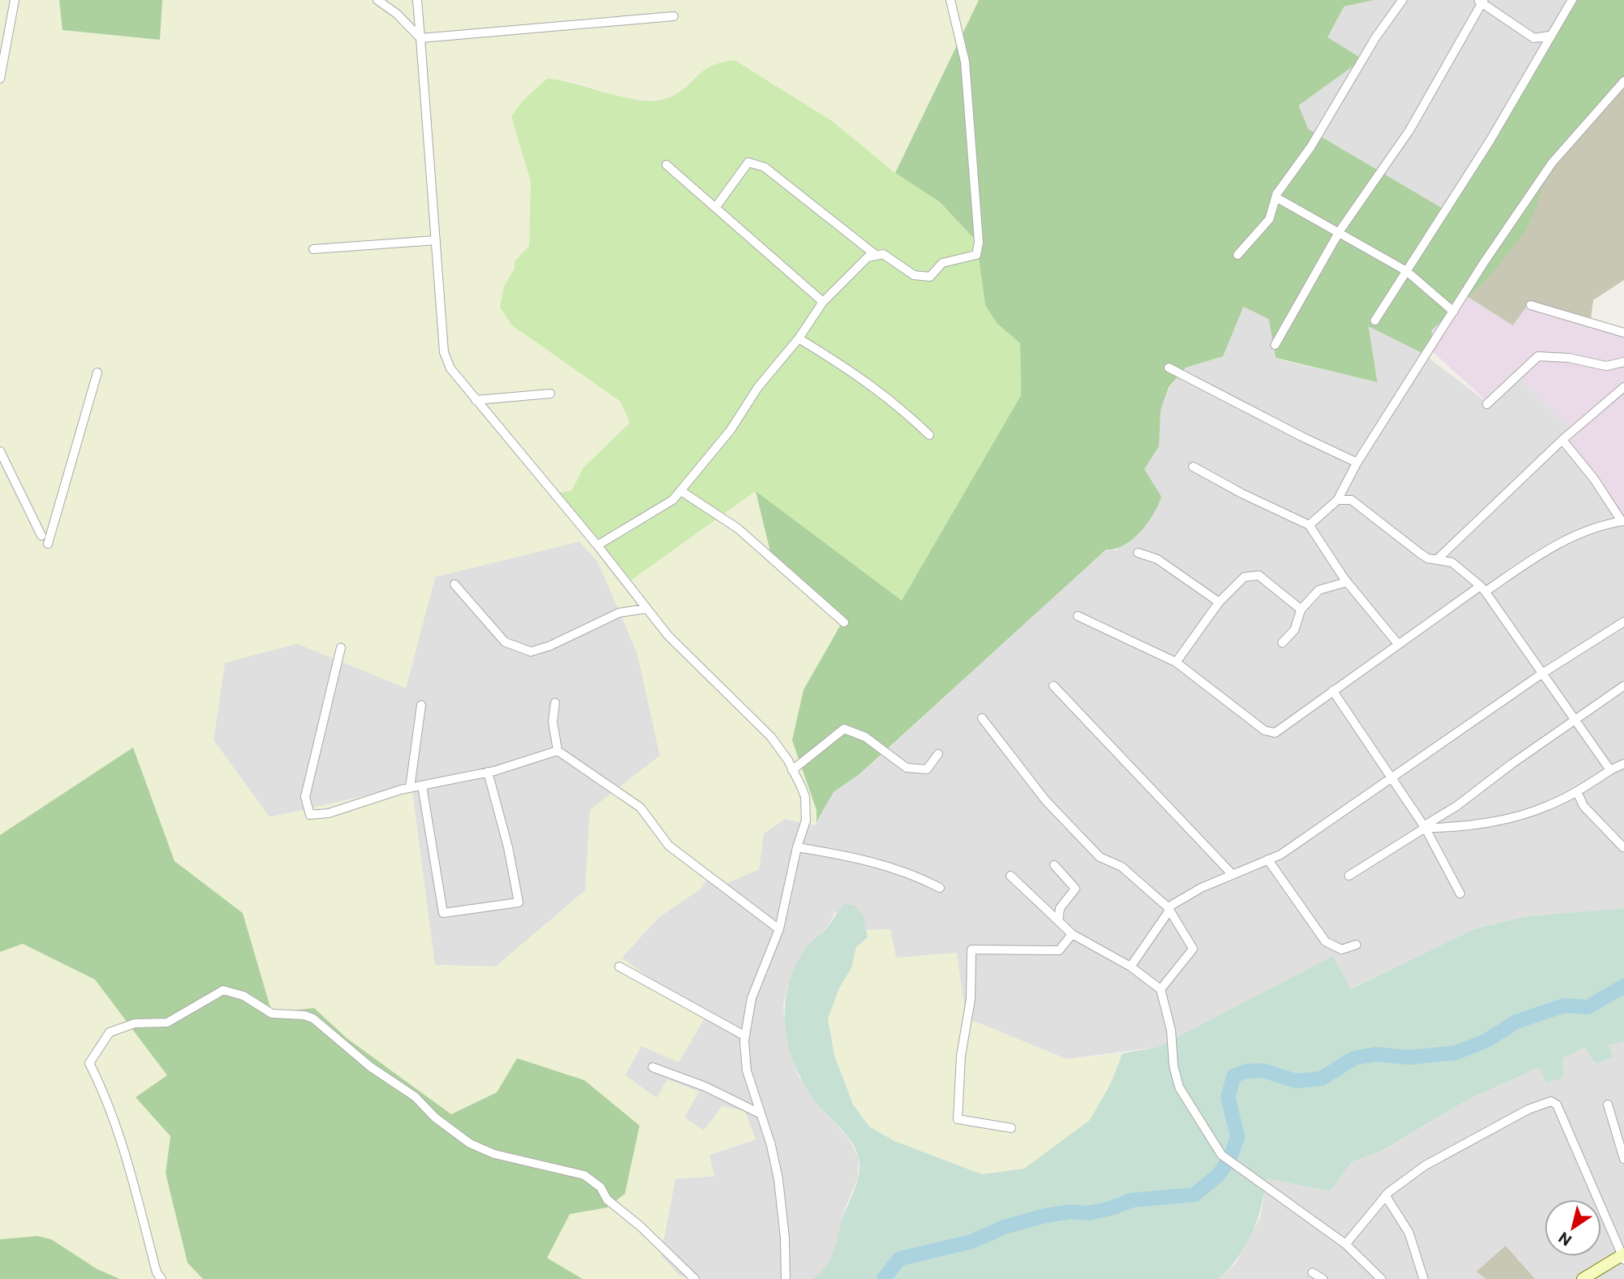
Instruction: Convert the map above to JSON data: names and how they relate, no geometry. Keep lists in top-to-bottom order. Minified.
{"north":"bottom left"}
